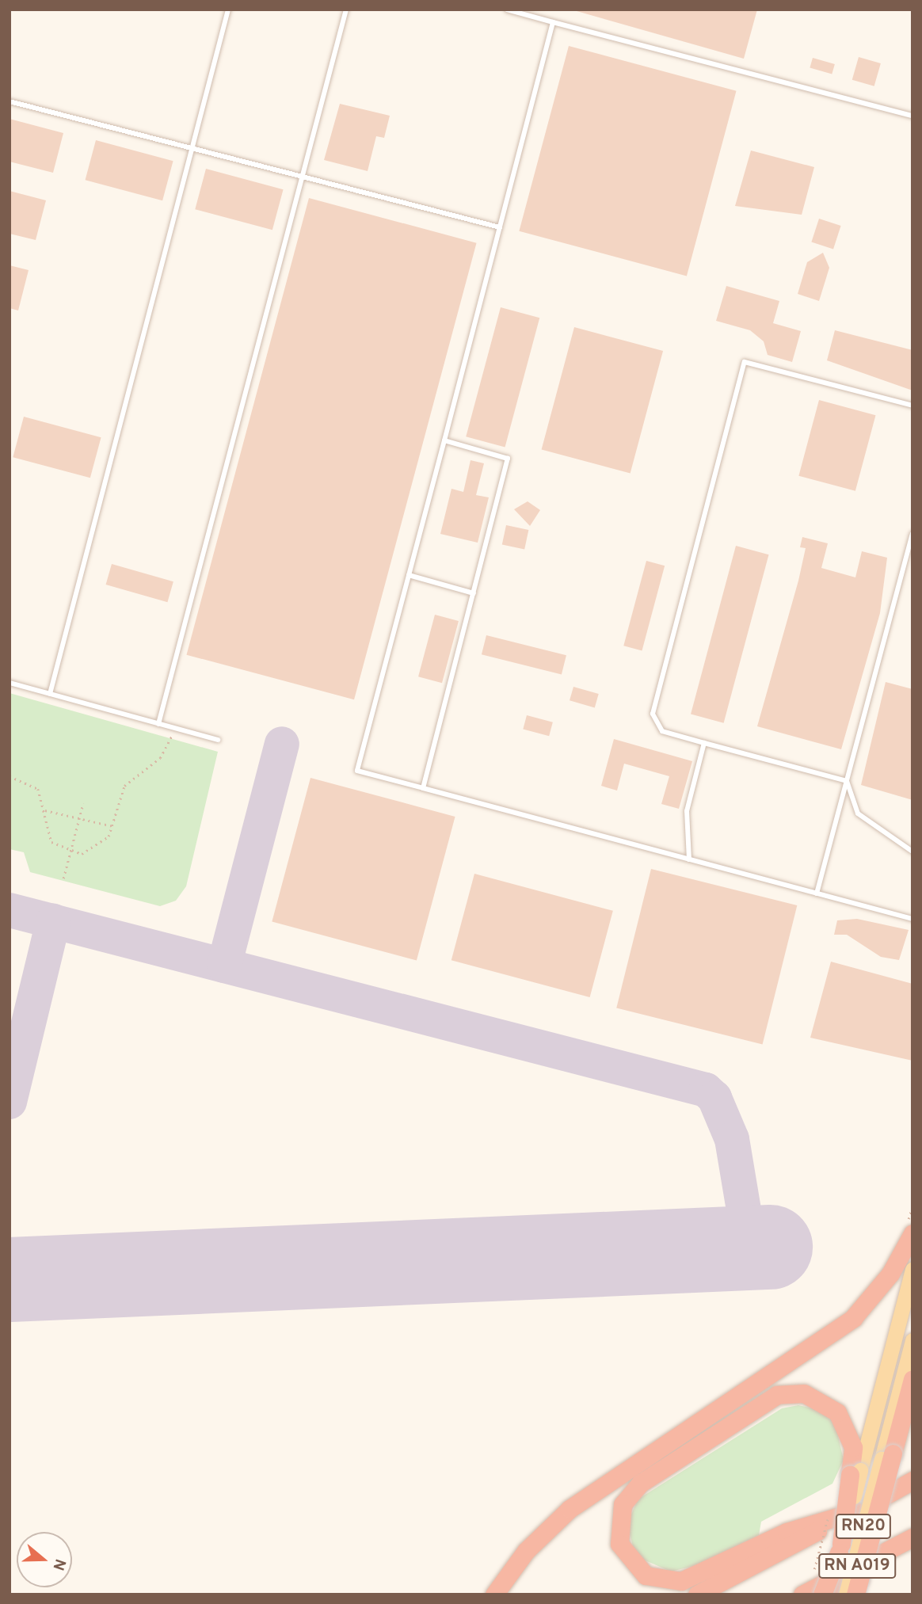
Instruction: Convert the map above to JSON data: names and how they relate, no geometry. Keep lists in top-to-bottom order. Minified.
{"streets":{"highway":["RN A019"],"main road":["RN20"]},"north":"right"}
